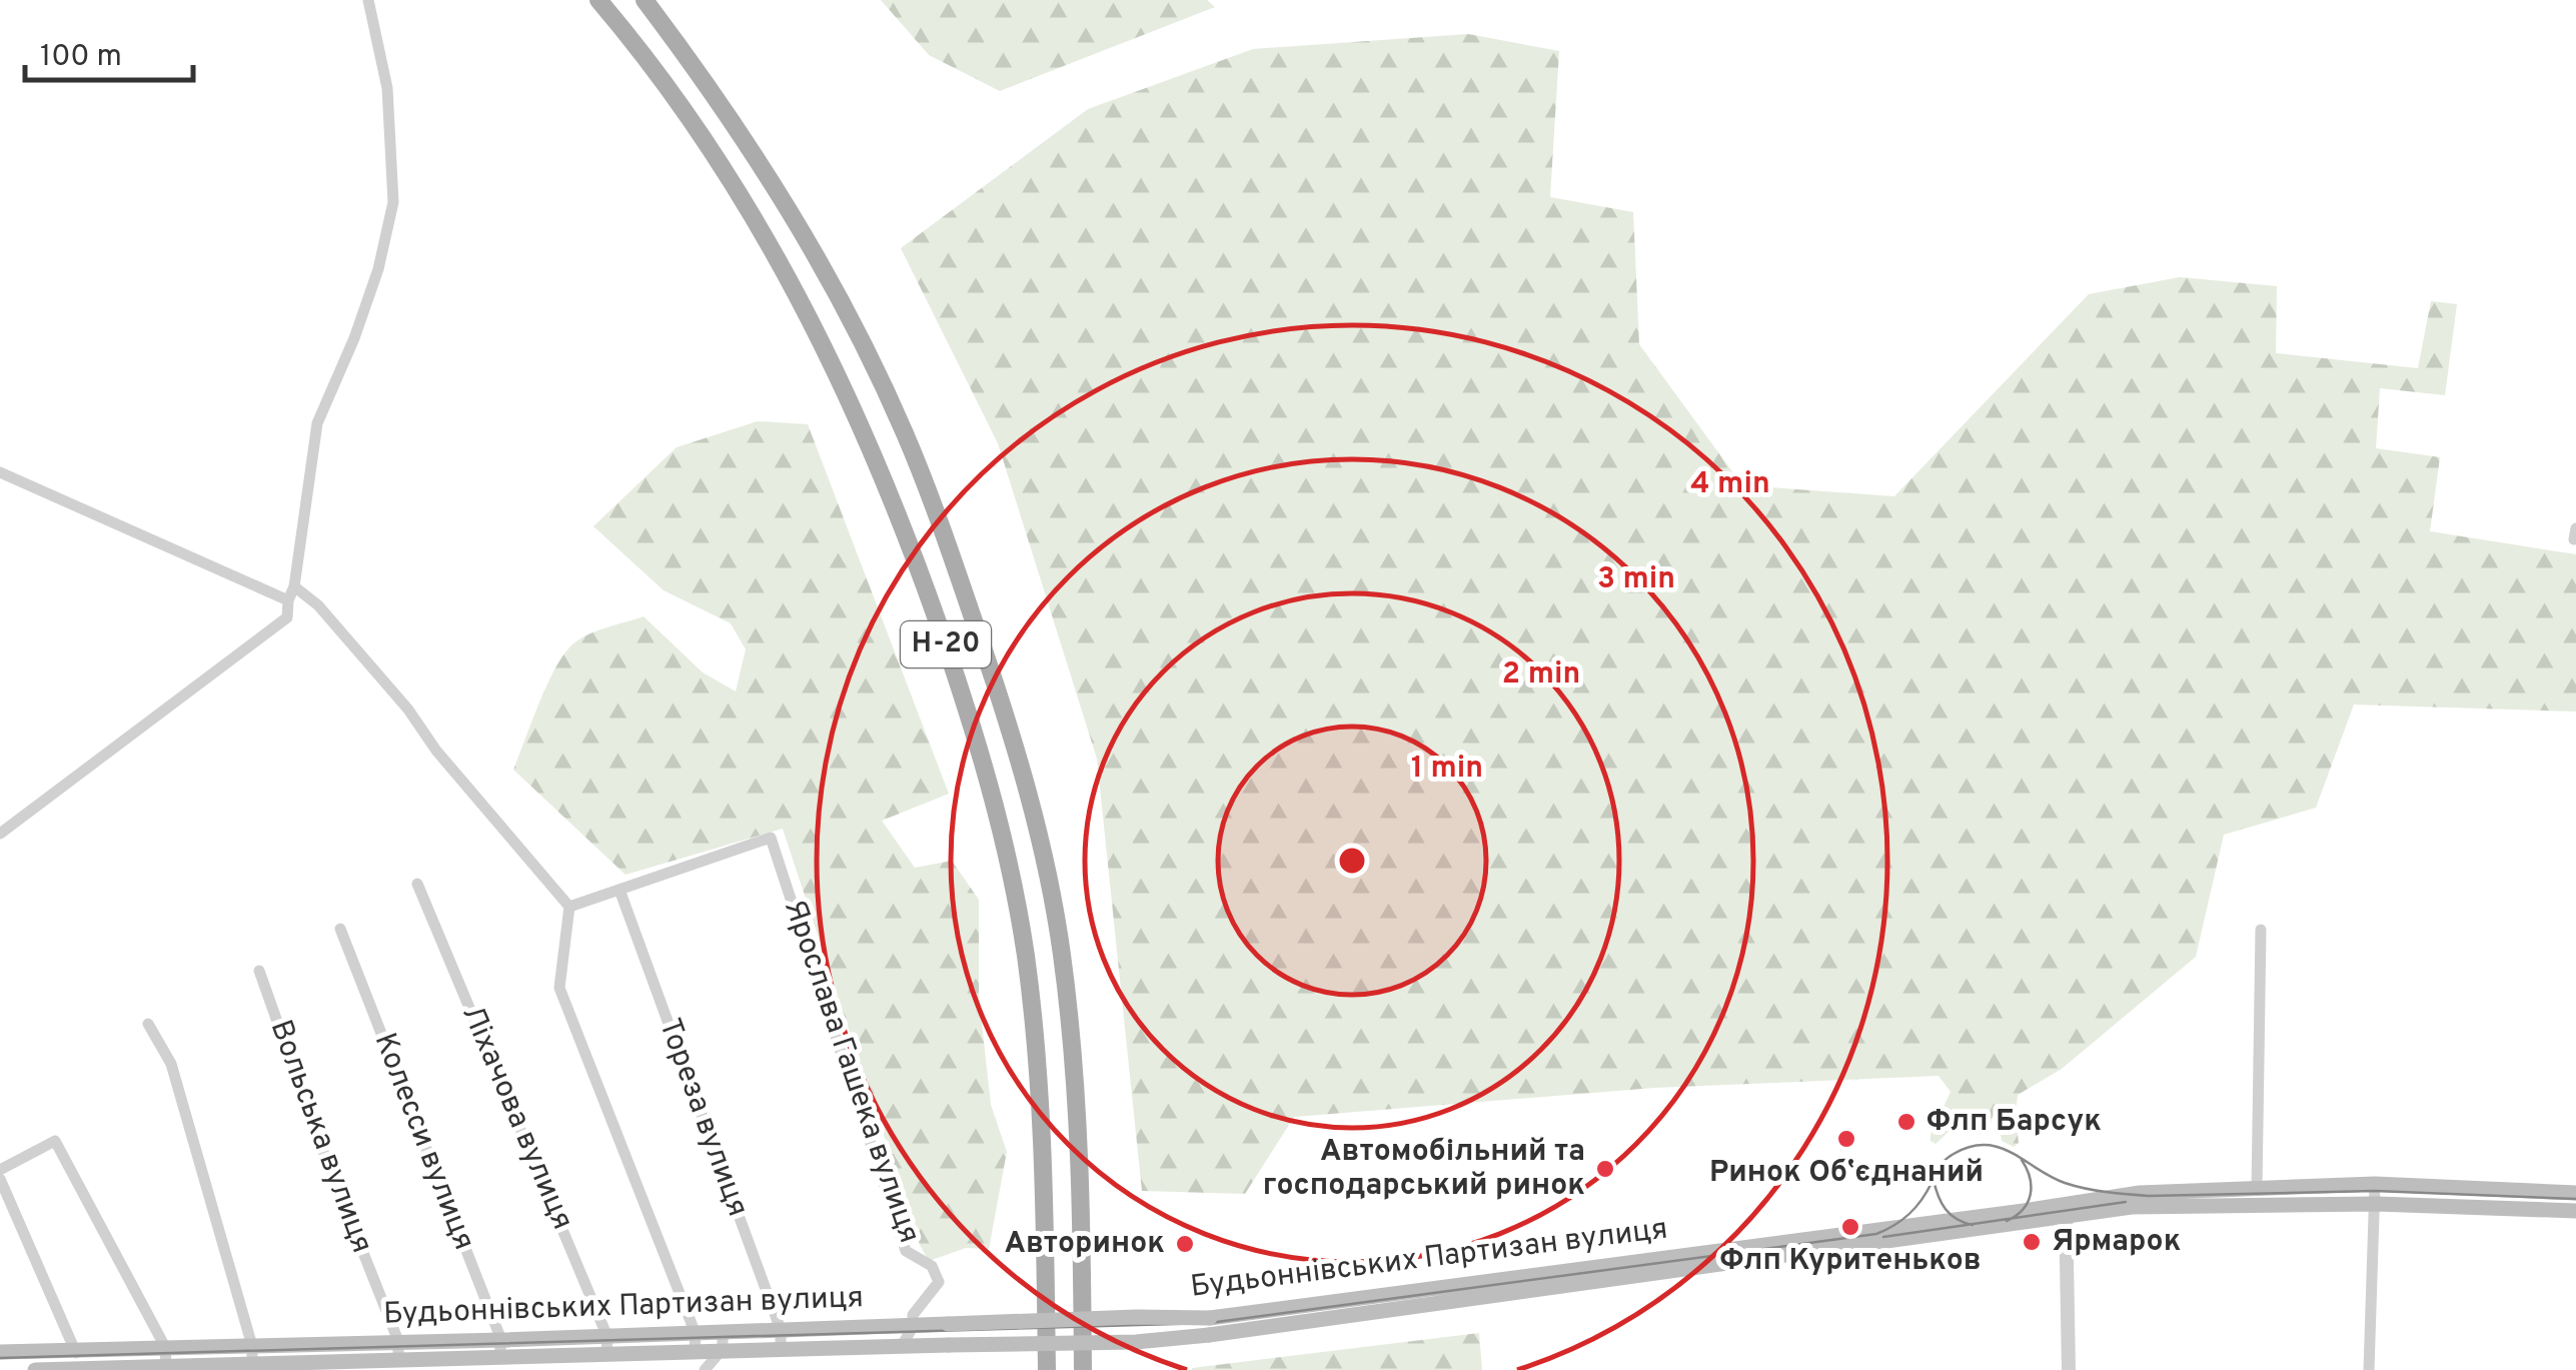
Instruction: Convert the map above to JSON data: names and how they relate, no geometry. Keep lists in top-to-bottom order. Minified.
{"streets":{"main road":["Н-20","Будьоннівських Партизан вулиця"],"street":["Ярослава Гашека вулиця","Ліхачова вулиця","Тореза вулиця","Вольська вулиця","Колесси вулиця"]},"crossings":[["Ярослава Гашека вулиця","Тореза вулиця"],["Ярослава Гашека вулиця","Будьоннівських Партизан вулиця"],["Ліхачова вулиця","Будьоннівських Партизан вулиця"],["Тореза вулиця","Будьоннівських Партизан вулиця"],["Вольська вулиця","Будьоннівських Партизан вулиця"],["Колесси вулиця","Будьоннівських Партизан вулиця"]],"places":["Флп Барсук","Ринок Обʼєднаний","Автомобільний та господарський ринок","Флп Куритеньков","Ярмарок","Авторинок"],"scale_bar":"100 m","rings":["4 min","3 min","2 min","1 min"]}
